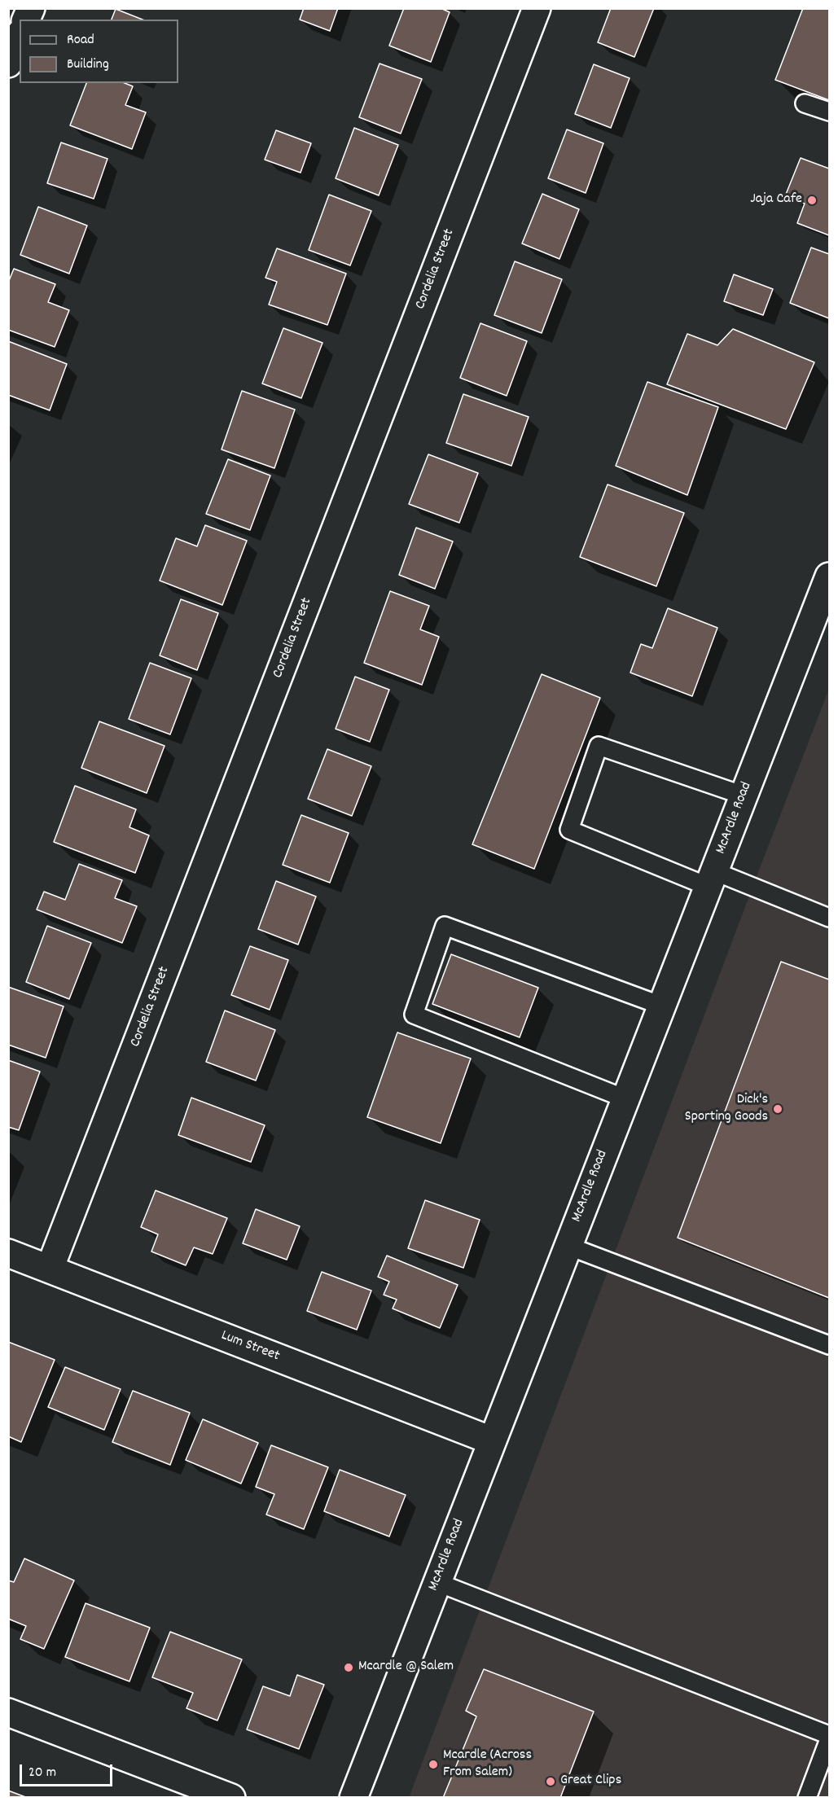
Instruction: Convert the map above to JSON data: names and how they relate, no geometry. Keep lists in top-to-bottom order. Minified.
{"streets":{"street":["Cordelia Street","McArdle Road","Lum Street"]},"crossings":[["Cordelia Street","Lum Street"],["McArdle Road","Lum Street"]],"places":["Jaja Cafe","Dick's Sporting Goods","Mcardle @ Salem","Mcardle (Across From Salem)","Great Clips"],"legend":["Road","Building"],"scale_bar":"20 m"}
